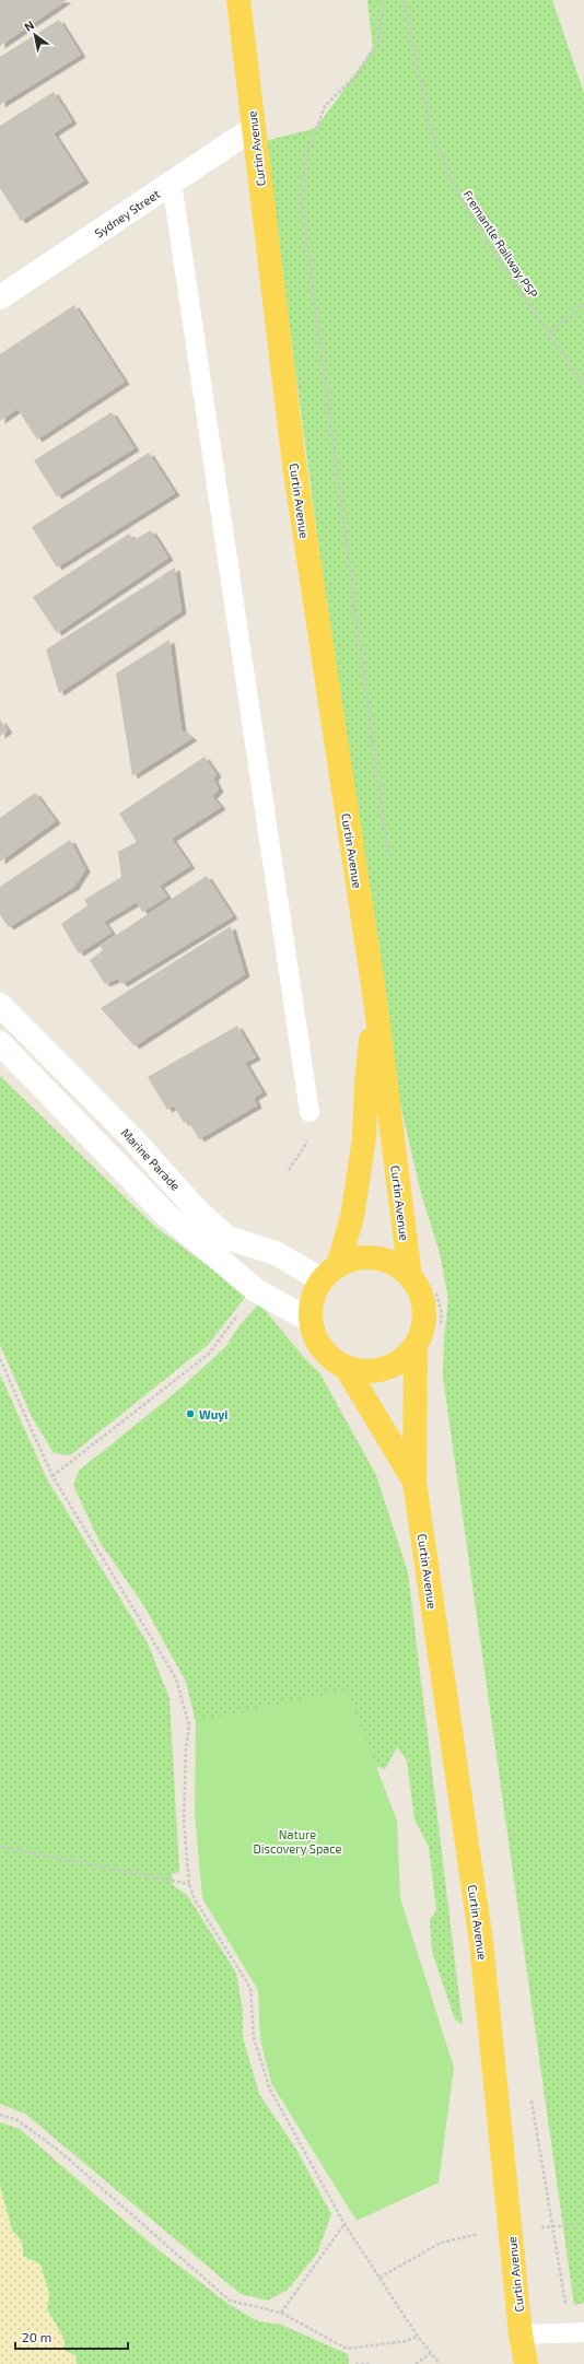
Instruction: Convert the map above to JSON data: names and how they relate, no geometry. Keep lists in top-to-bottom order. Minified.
{"streets":{"main road":["Curtin Avenue","Sydney Street","Marine Parade"],"path":["Fremantle Railway PSP"]},"crossings":[["Curtin Avenue","Sydney Street"],["Curtin Avenue","Marine Parade"]],"parks":["Nature Discovery Space"],"places":["Wuyi"],"scale_bar":"20 m","north":"top left"}
